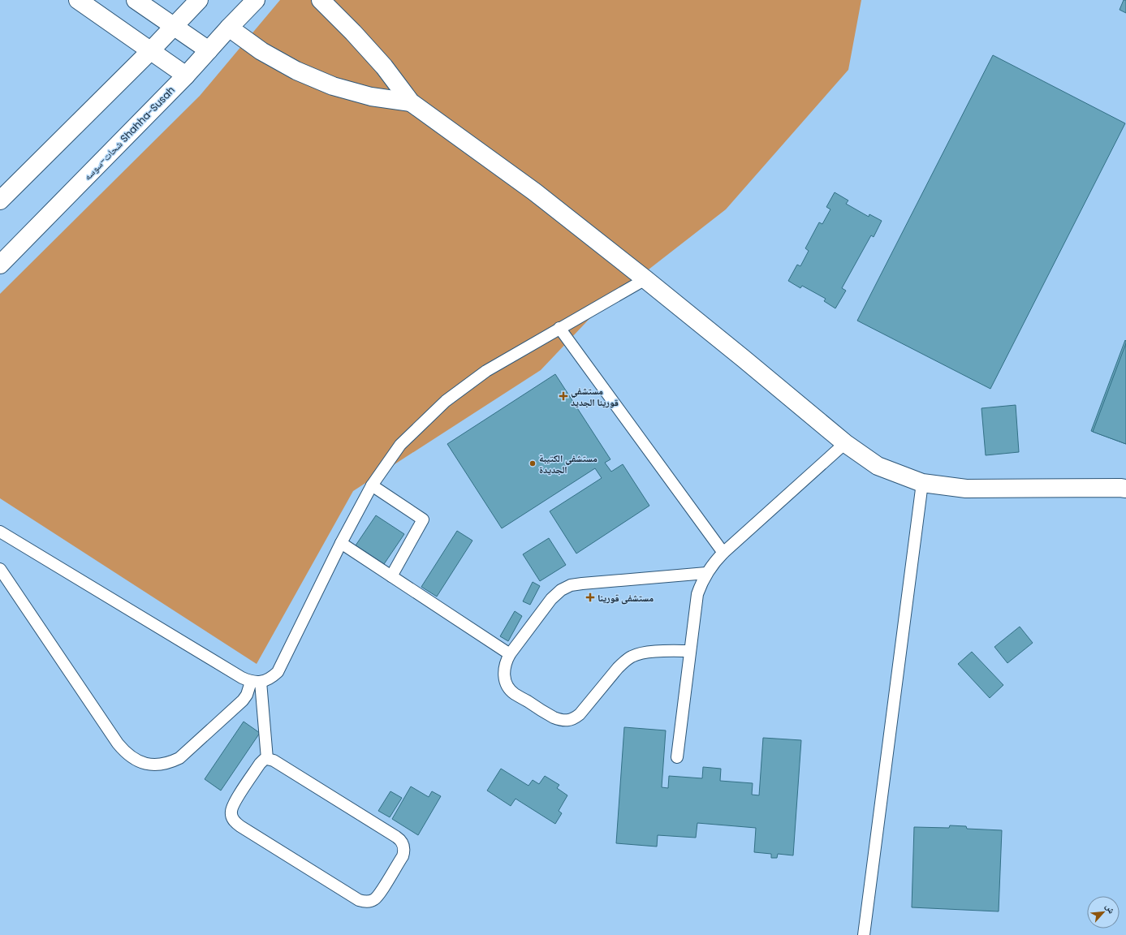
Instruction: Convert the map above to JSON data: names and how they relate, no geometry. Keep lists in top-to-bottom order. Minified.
{"streets":{"street":["شحات-سوسه Shahha-Susah"]},"places":{"health":["مستشفي قورينا الجديد","مستشفى قورينا"],"other":["مستشفي الكتيبة الجديدة"]},"north":"top right"}
